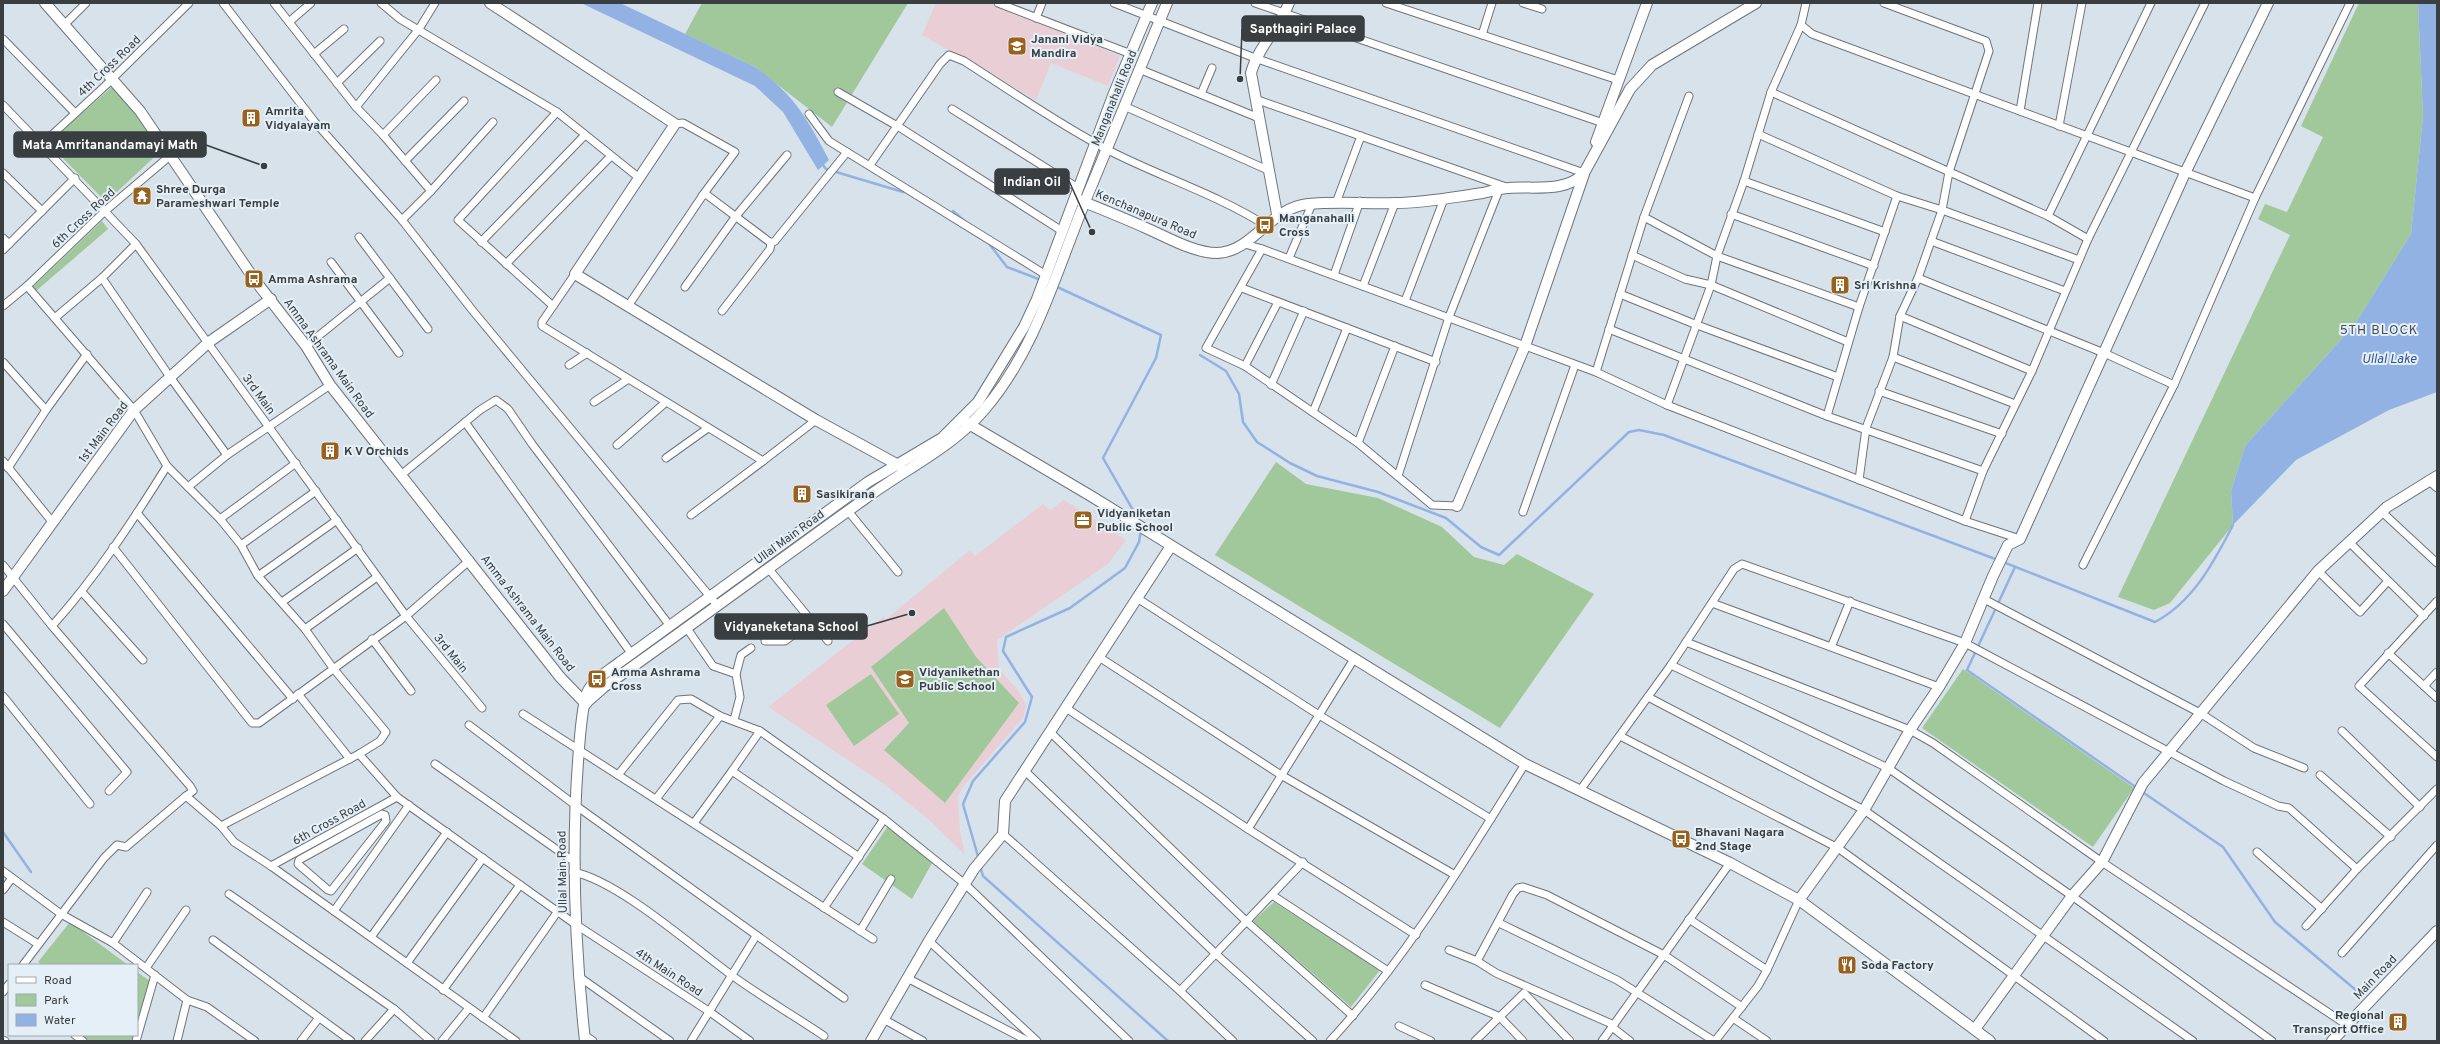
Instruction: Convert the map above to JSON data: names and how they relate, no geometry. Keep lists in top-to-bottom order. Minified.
{"streets":{"street":["4th Cross Road","Manganahalli Road","Kenchanapura Road","6th Cross Road","Amma Ashrama Main Road","3rd Main","1st Main Road","Ullal Main Road","4th Main Road","Main Road"]},"crossings":[["4th Cross Road","Amma Ashrama Main Road"],["4th Cross Road","3rd Main"],["Manganahalli Road","Kenchanapura Road"],["Manganahalli Road","Ullal Main Road"],["6th Cross Road","Amma Ashrama Main Road"],["6th Cross Road","3rd Main"],["6th Cross Road","4th Main Road"],["Amma Ashrama Main Road","1st Main Road"],["Amma Ashrama Main Road","Ullal Main Road"],["3rd Main","1st Main Road"],["Ullal Main Road","4th Main Road"]],"districts":["5TH BLOCK"],"water":["Ullal Lake"],"places":{"school or university":["Janani Vidya Mandira","Vidyanikethan Public School"],"other":["Sapthagiri Palace","Mata Amritanandamayi Math","Indian Oil","Vidyaneketana School"],"building":["Amrita Vidyalayam","Sri Krishna","K V Orchids","Sasikirana","Regional Transport Office"],"temple":["Shree Durga Parameshwari Temple"],"bus stop":["Manganahalli Cross","Amma Ashrama","Amma Ashrama Cross","Bhavani Nagara 2nd Stage"],"office":["Vidyaniketan Public School"],"restaurant":["Soda Factory"]},"legend":["Road","Park","Water"]}
